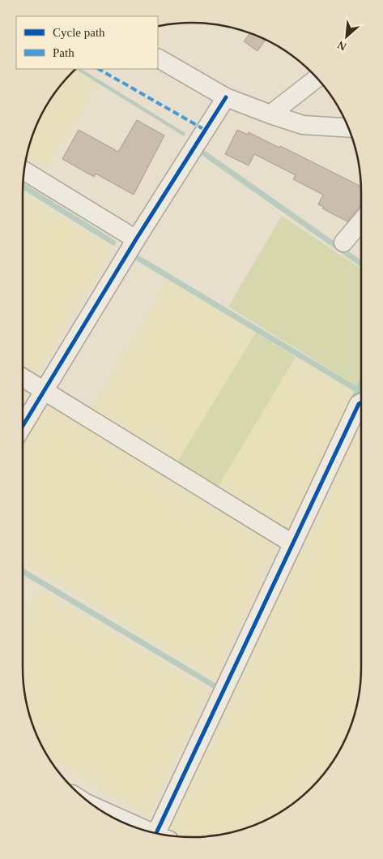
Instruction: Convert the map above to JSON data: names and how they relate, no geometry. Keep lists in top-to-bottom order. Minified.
{"legend":["Cycle path","Path"],"north":"bottom left"}
